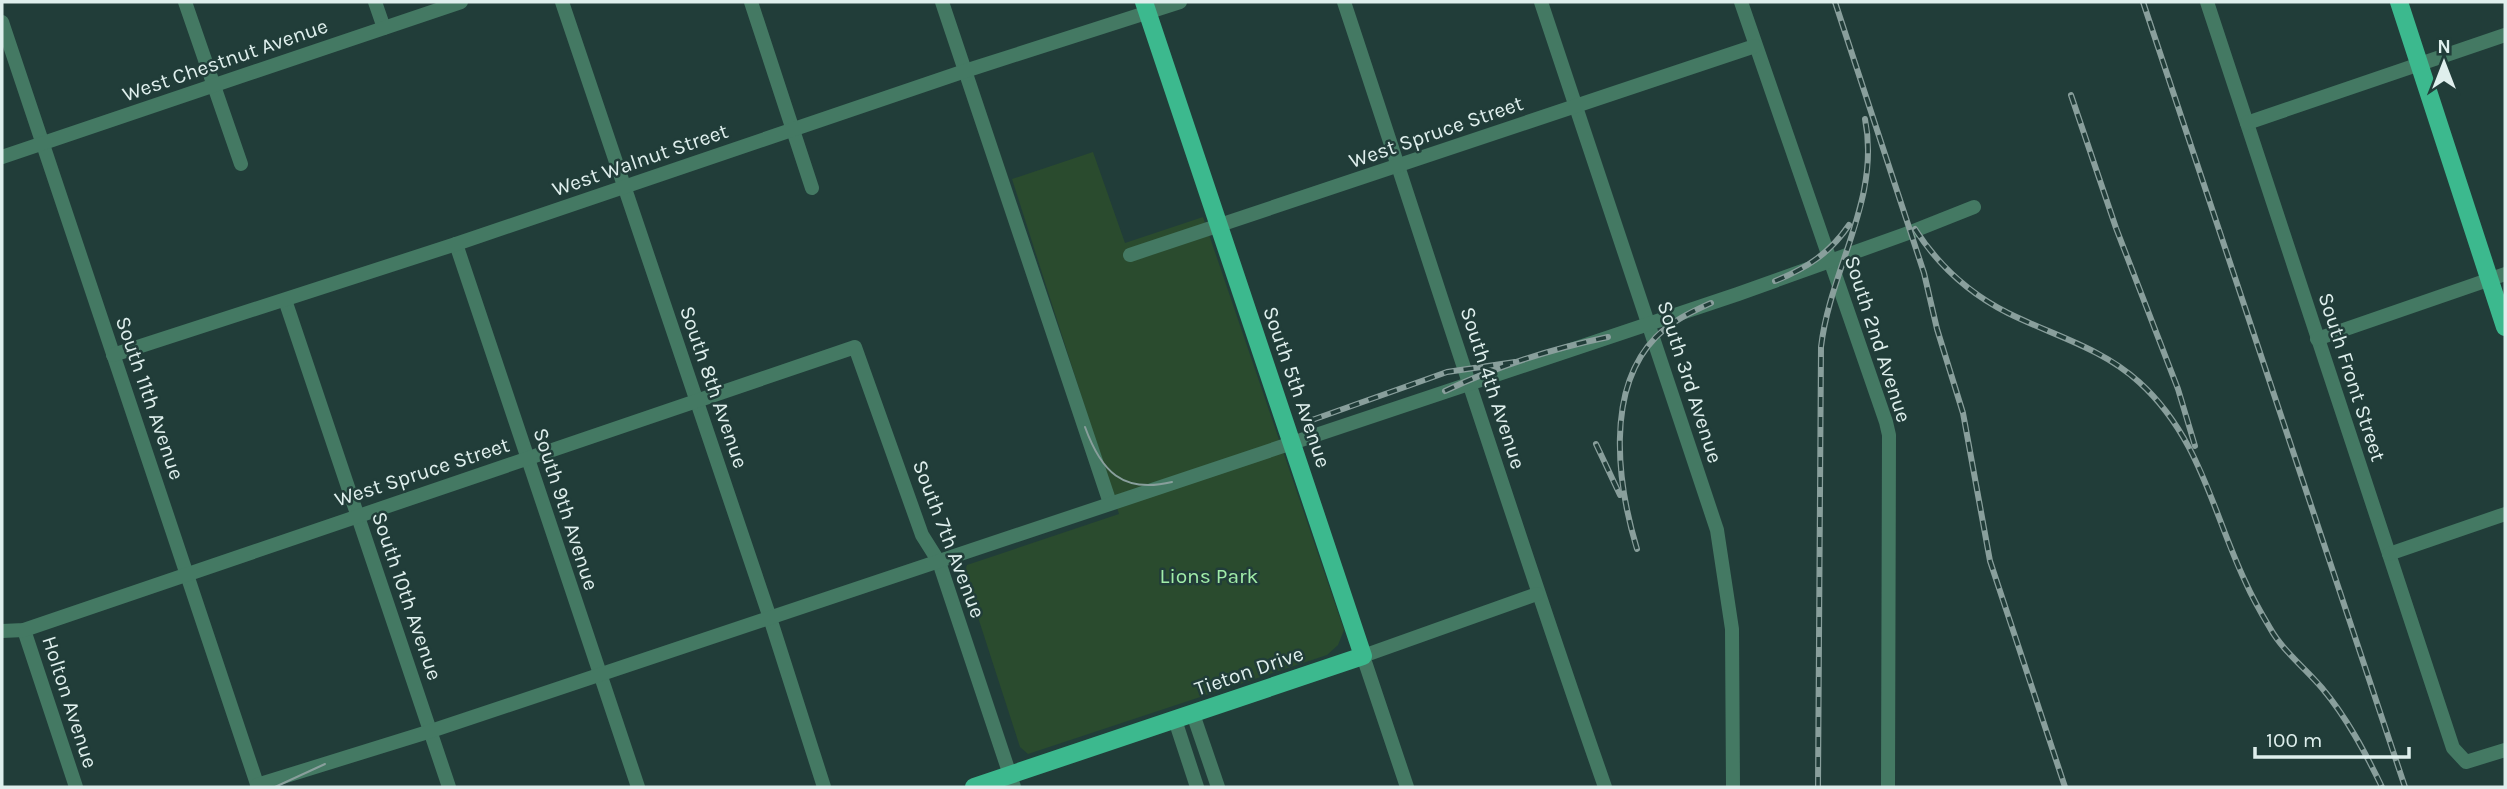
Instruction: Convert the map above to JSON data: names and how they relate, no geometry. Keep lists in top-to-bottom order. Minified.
{"streets":{"main road":["South 5th Avenue","Tieton Drive"],"street":["West Chestnut Avenue","West Spruce Street","West Walnut Street","South 2nd Avenue","South Front Street","South 3rd Avenue","South 8th Avenue","South 4th Avenue","South 11th Avenue","South 9th Avenue","South 7th Avenue","South 10th Avenue","Holton Avenue"]},"crossings":[["West Chestnut Avenue","South 11th Avenue"],["West Spruce Street","South 2nd Avenue"],["West Spruce Street","South 3rd Avenue"],["West Spruce Street","South 8th Avenue"],["West Spruce Street","South 5th Avenue"],["West Spruce Street","South 4th Avenue"],["West Spruce Street","South 11th Avenue"],["West Spruce Street","South 9th Avenue"],["West Spruce Street","South 7th Avenue"],["West Spruce Street","South 10th Avenue"],["West Spruce Street","Holton Avenue"],["West Walnut Street","South 8th Avenue"],["West Walnut Street","South 5th Avenue"],["West Walnut Street","South 11th Avenue"],["West Walnut Street","South 9th Avenue"],["West Walnut Street","South 10th Avenue"],["South 5th Avenue","Tieton Drive"],["South 4th Avenue","Tieton Drive"],["South 7th Avenue","Tieton Drive"]],"parks":["Lions Park"],"scale_bar":"100 m","north":"top"}
